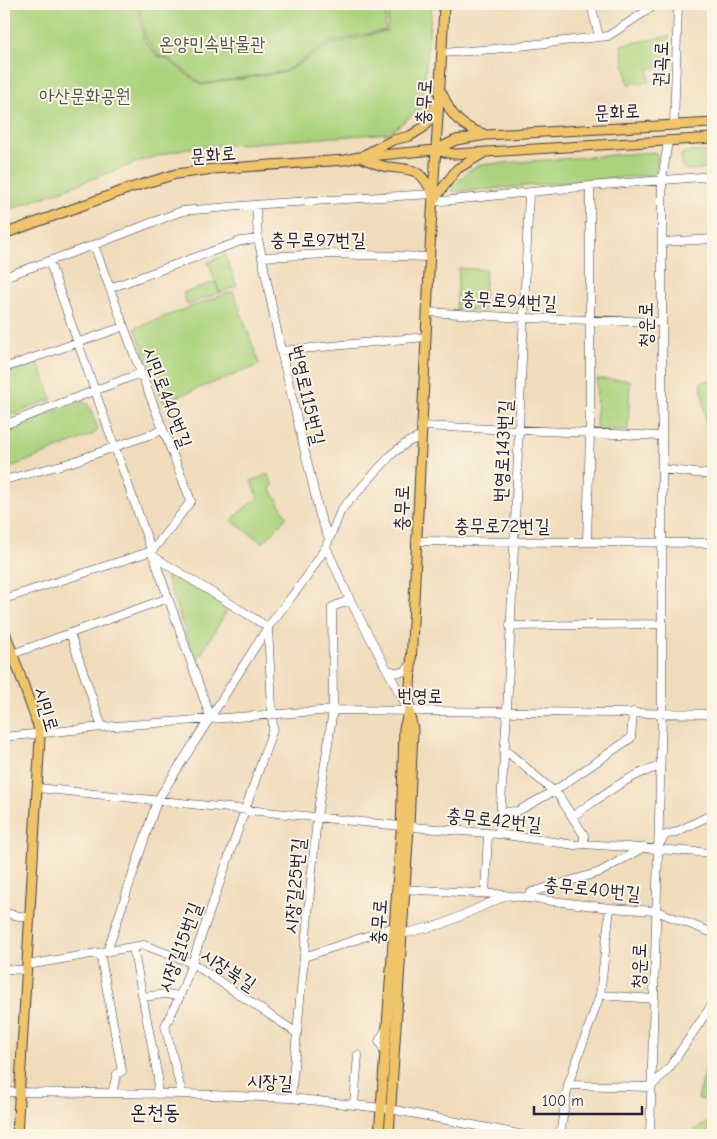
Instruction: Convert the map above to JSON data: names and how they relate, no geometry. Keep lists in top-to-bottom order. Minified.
{"streets":{"main road":["충무로","문화로","시민로"],"street":["권곡로","충무로97번길","충무로94번길","청운로","번영로115번길","시민로440번길","번영로143번길","충무로72번길","번영로","충무로42번길","시장길25번길","충무로40번길","시장길15번길","시장북길","시장길"]},"crossings":[["권곡로","문화로"],["충무로","문화로"],["충무로","충무로97번길"],["충무로","충무로94번길"],["충무로","번영로115번길"],["충무로","충무로72번길"],["충무로","번영로"],["충무로","충무로42번길"],["충무로","시장길25번길"],["충무로","충무로40번길"],["충무로","시장길"],["문화로","청운로"],["충무로97번길","번영로115번길"],["충무로97번길","시민로440번길"],["충무로94번길","청운로"],["충무로94번길","번영로143번길"],["청운로","충무로72번길"],["청운로","번영로"],["청운로","충무로42번길"],["청운로","충무로40번길"],["번영로115번길","번영로"],["번영로143번길","충무로72번길"],["번영로143번길","번영로"],["번영로","시민로"],["번영로","시장길25번길"],["번영로","시장길15번길"],["시민로","충무로42번길"],["시민로","시장북길"],["시민로","시장길"],["충무로42번길","시장길25번길"],["충무로42번길","충무로40번길"],["충무로42번길","시장길15번길"],["시장길25번길","시장북길"],["시장길25번길","시장길"],["시장길15번길","시장북길"],["시장길15번길","시장길"]],"districts":["온천동"],"parks":["온양민속박물관","아산문화공원"],"scale_bar":"100 m"}
